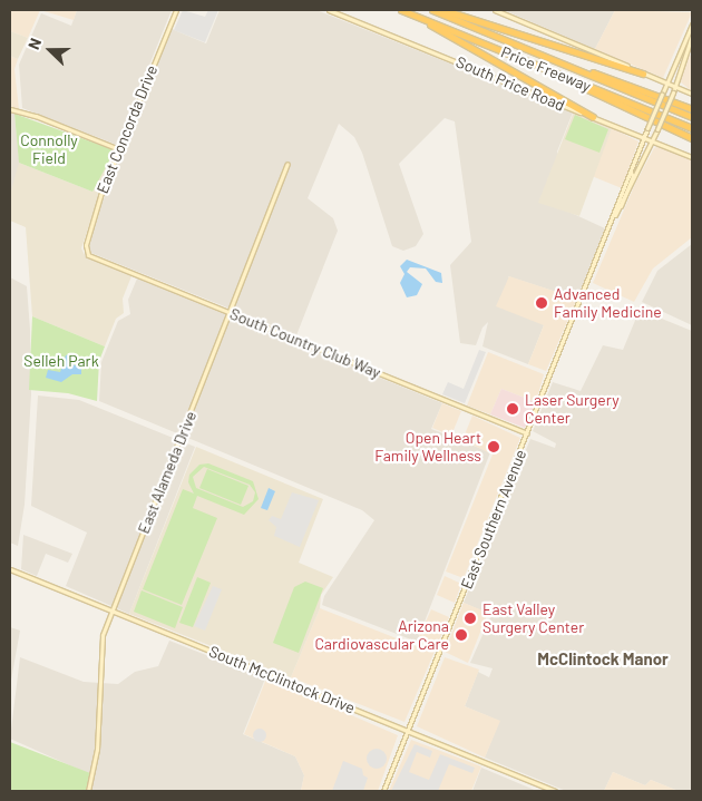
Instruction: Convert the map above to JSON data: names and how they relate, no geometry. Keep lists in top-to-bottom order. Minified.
{"streets":{"highway":["Price Freeway"],"main road":["South Price Road","East Concorda Drive","South Country Club Way","East Alameda Drive","East Southern Avenue","South McClintock Drive"]},"crossings":[["South Price Road","East Southern Avenue"],["East Concorda Drive","South Country Club Way"],["South Country Club Way","East Alameda Drive"],["South Country Club Way","East Southern Avenue"],["East Alameda Drive","South McClintock Drive"],["East Southern Avenue","South McClintock Drive"]],"districts":["McClintock Manor"],"parks":["Connolly Field","Selleh Park"],"places":["Advanced Family Medicine","Laser Surgery Center","Open Heart Family Wellness","East Valley Surgery Center","Arizona Cardiovascular Care"],"north":"left"}
